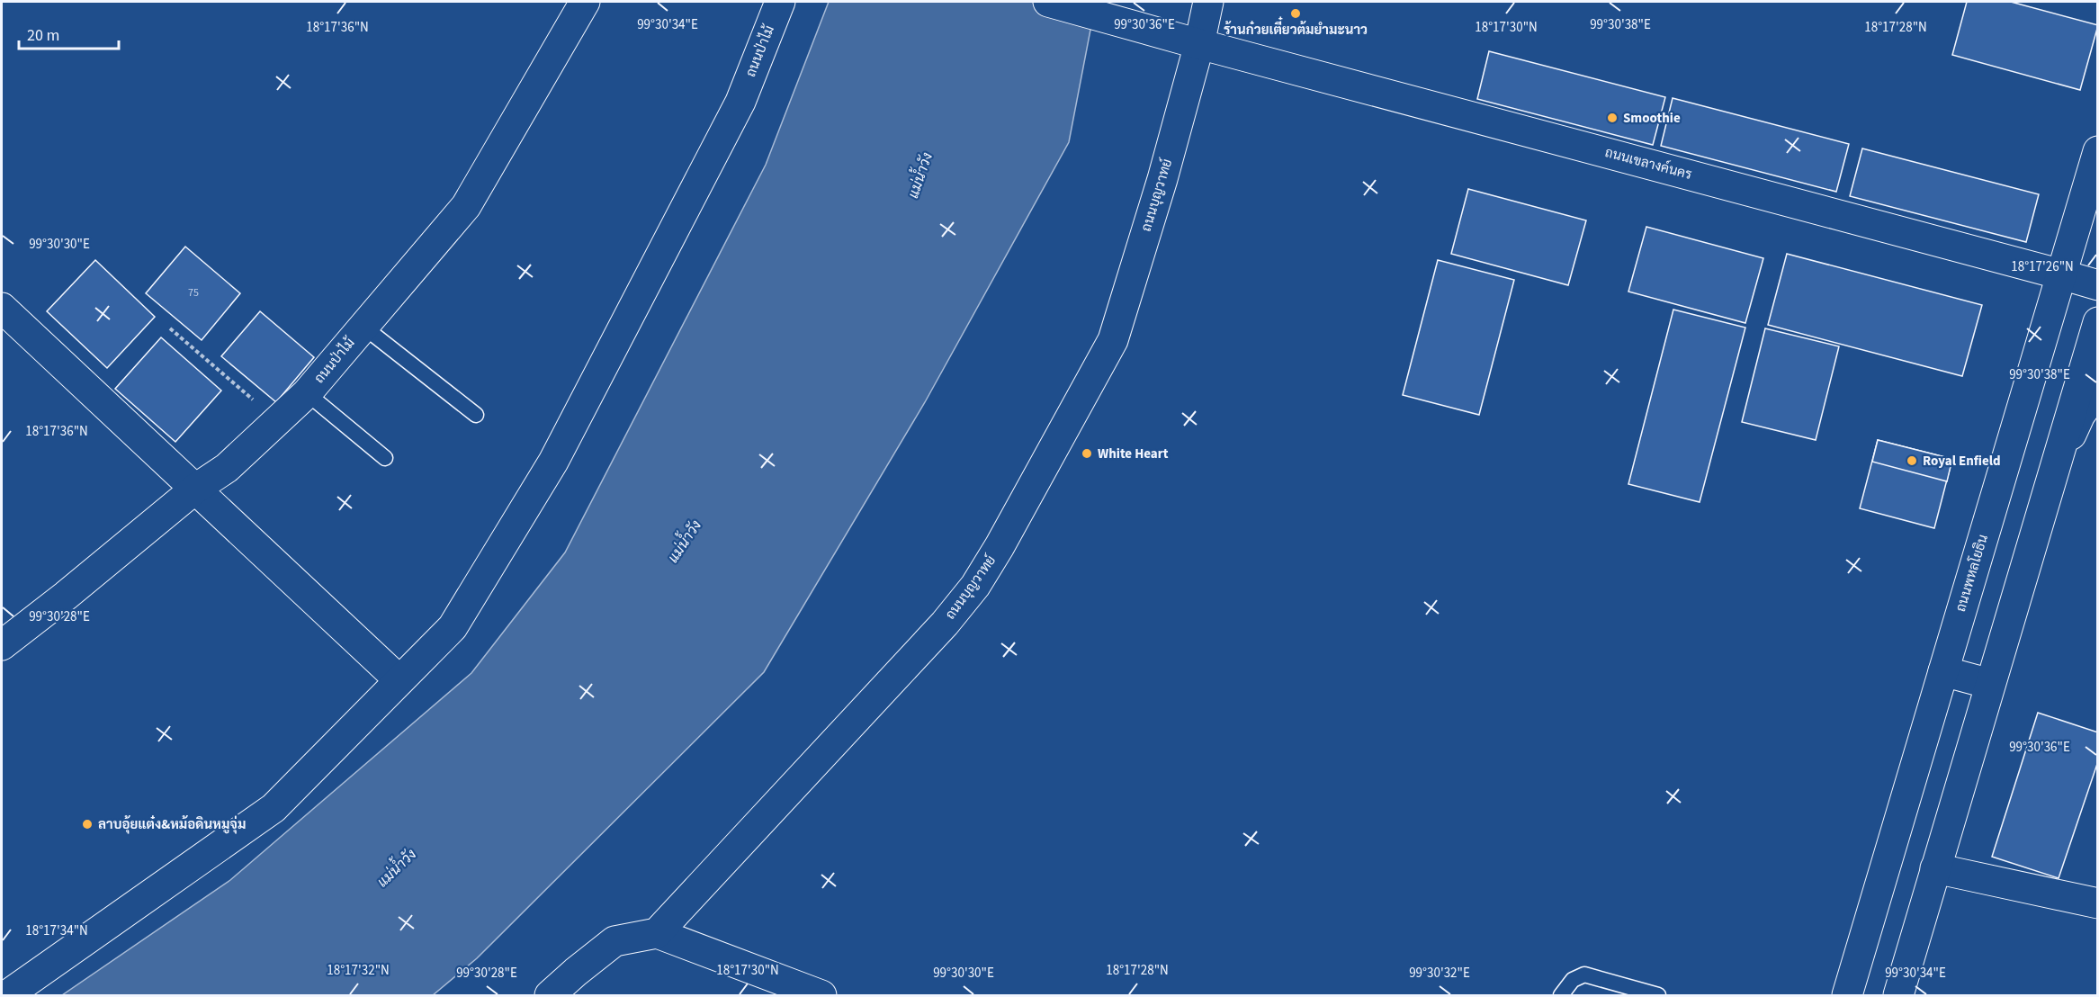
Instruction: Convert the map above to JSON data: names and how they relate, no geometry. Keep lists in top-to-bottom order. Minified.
{"streets":{"street":["ถนนป่าไม้","ถนนเขลางค์นคร","ถนนบุญวาทย์","ถนนพหลโยธิน"]},"crossings":[["ถนนเขลางค์นคร","ถนนบุญวาทย์"],["ถนนเขลางค์นคร","ถนนพหลโยธิน"]],"water":["แม่น้ำวัง"],"places":["ร้านก๋วยเตี๋ยวต้มยำมะนาว","Smoothie","White Heart","Royal Enfield","ลาบอุ้ยแต๋ง&หม้อดินหมูจุ่ม"],"house_numbers":["75"],"scale_bar":"20 m","coordinates":["99°30'34\"E","99°30'36\"E","99°30'38\"E","18°17'36\"N","18°17'30\"N","18°17'28\"N","99°30'30\"E","18°17'26\"N","99°30'28\"E","18°17'34\"N","18°17'32\"N","99°30'32\"E"]}
